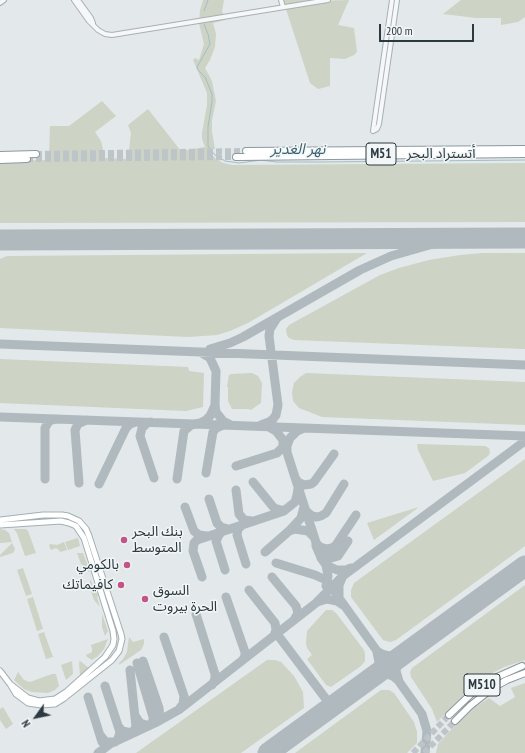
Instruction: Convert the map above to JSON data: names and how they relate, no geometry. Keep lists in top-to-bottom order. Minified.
{"streets":{"highway":["M51","أتستراد البحر","M510"]},"water":["نهر الغدير"],"places":["بنك البحر المتوسط","بالكومي","كافيماتك","السوق الحرة بيروت"],"scale_bar":"200 m","north":"bottom left"}
